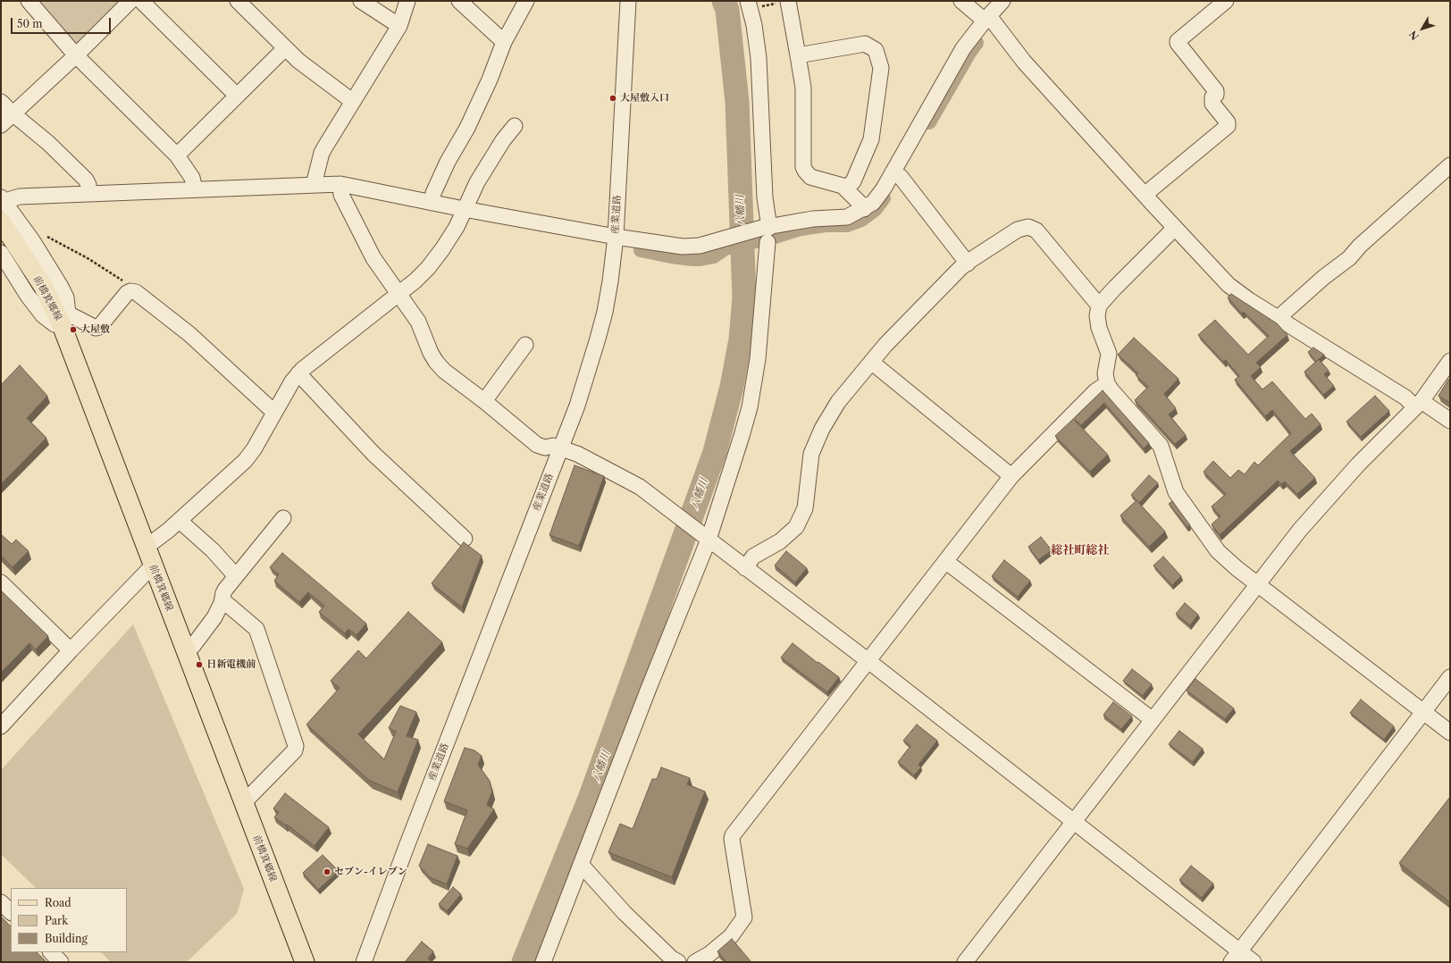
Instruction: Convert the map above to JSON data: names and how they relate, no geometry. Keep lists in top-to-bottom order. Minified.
{"streets":{"main road":["前橋箕郷線"],"street":["産業道路"]},"districts":["総社町総社"],"water":["八幡川"],"places":["大屋敷入口","大屋敷","日新電機前","セブン-イレブン"],"legend":["Road","Park","Building"],"scale_bar":"50 m","north":"bottom left"}
